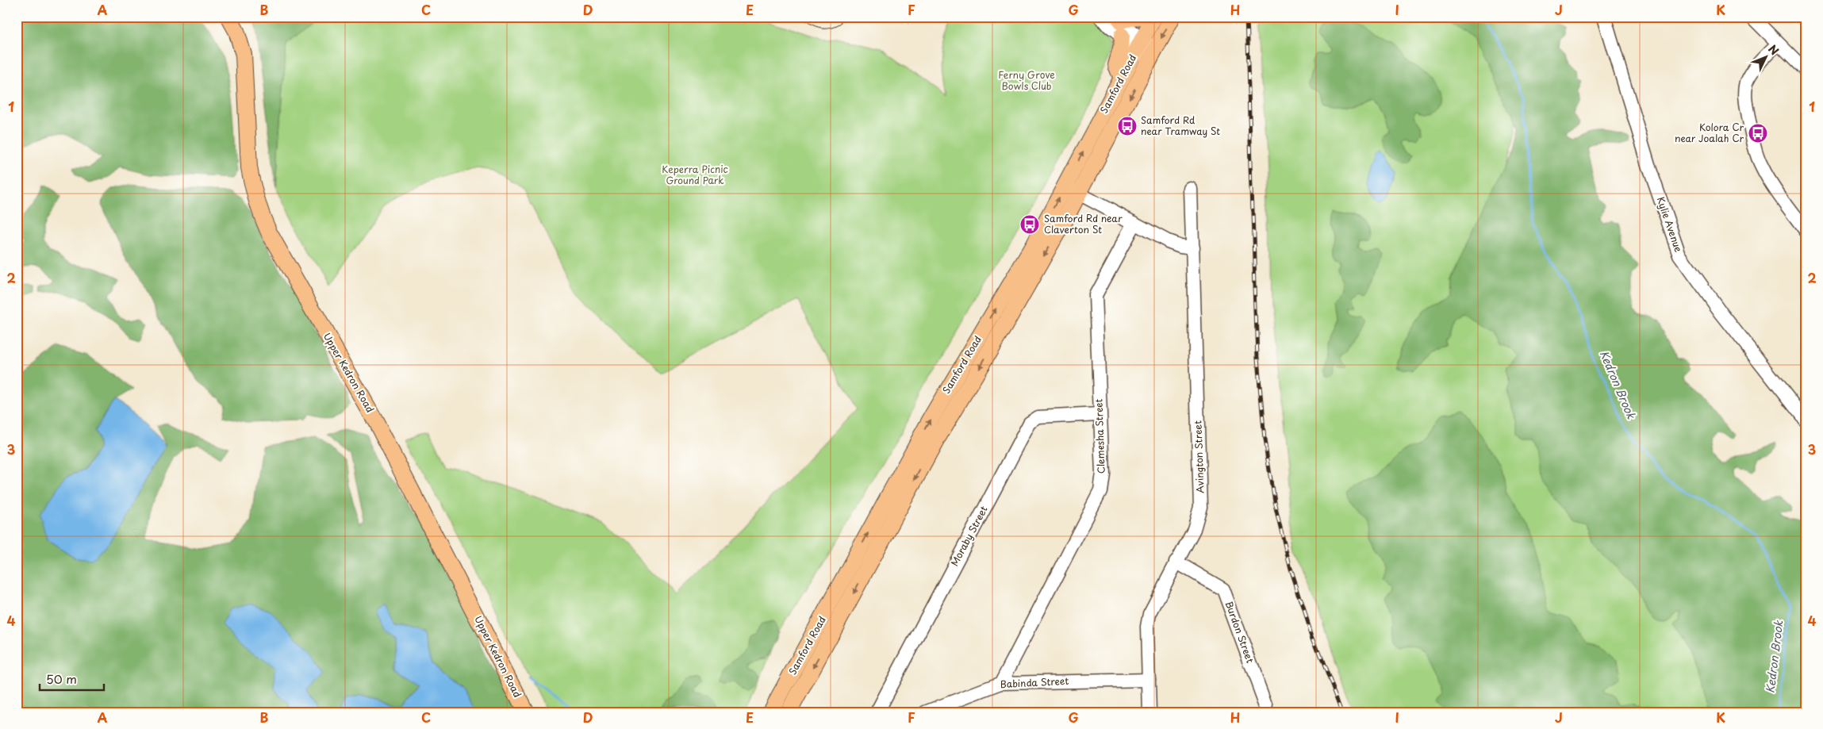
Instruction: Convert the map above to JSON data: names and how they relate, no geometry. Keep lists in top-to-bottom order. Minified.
{"streets":{"main road":["Samford Road","Upper Kedron Road"],"street":["Kylie Avenue","Clemesha Street","Avington Street","Moraby Street","Burdon Street","Babinda Street"]},"crossings":[["Clemesha Street","Moraby Street"],["Clemesha Street","Babinda Street"],["Avington Street","Burdon Street"],["Avington Street","Babinda Street"]],"water":["Kedron Brook"],"parks":["Ferny Grove Bowls Club","Keperra Picnic Ground Park"],"places":{"bus stop":["Samford Rd near Tramway St","Kolora Cr near Joalah Cr","Samford Rd near Claverton St"]},"scale_bar":"50 m","north":"top right","grid":{"columns":["A","B","C","D","E","F","G","H","I","J","K"],"rows":["1","2","3","4"]}}
